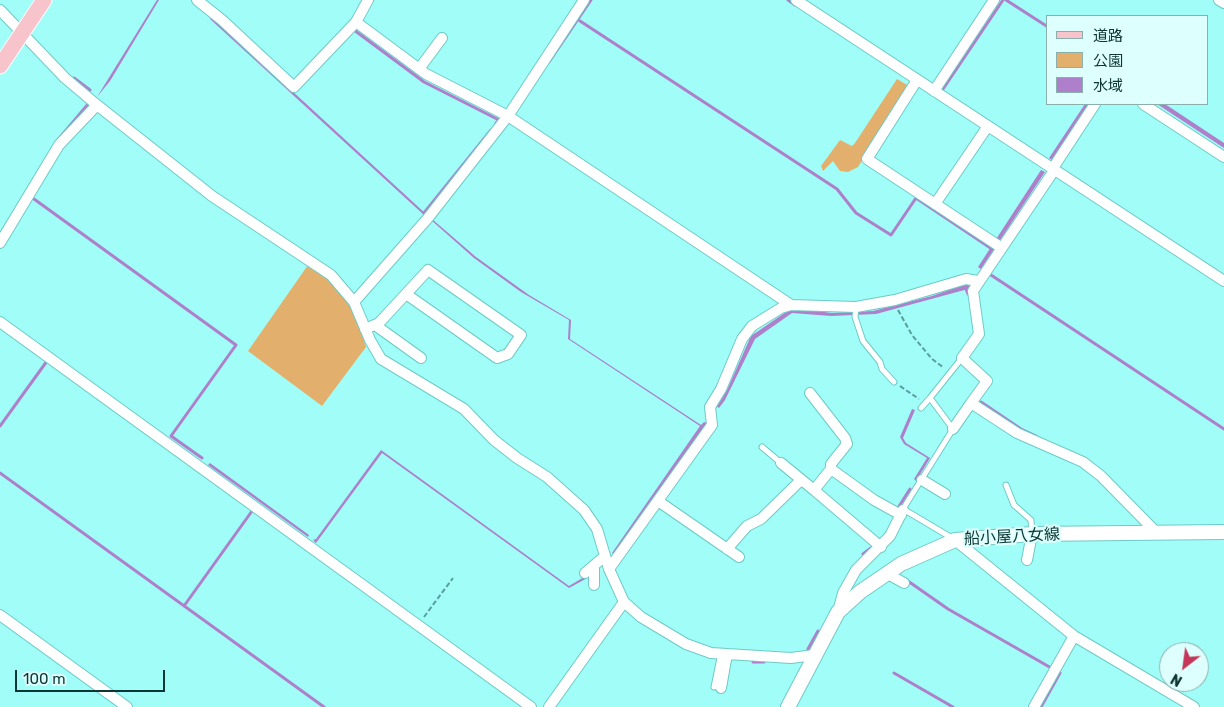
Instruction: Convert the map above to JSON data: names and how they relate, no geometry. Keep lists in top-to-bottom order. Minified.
{"streets":{"main road":["船小屋八女線"]},"legend":["道路","公園","水域"],"scale_bar":"100 m","north":"bottom left"}
